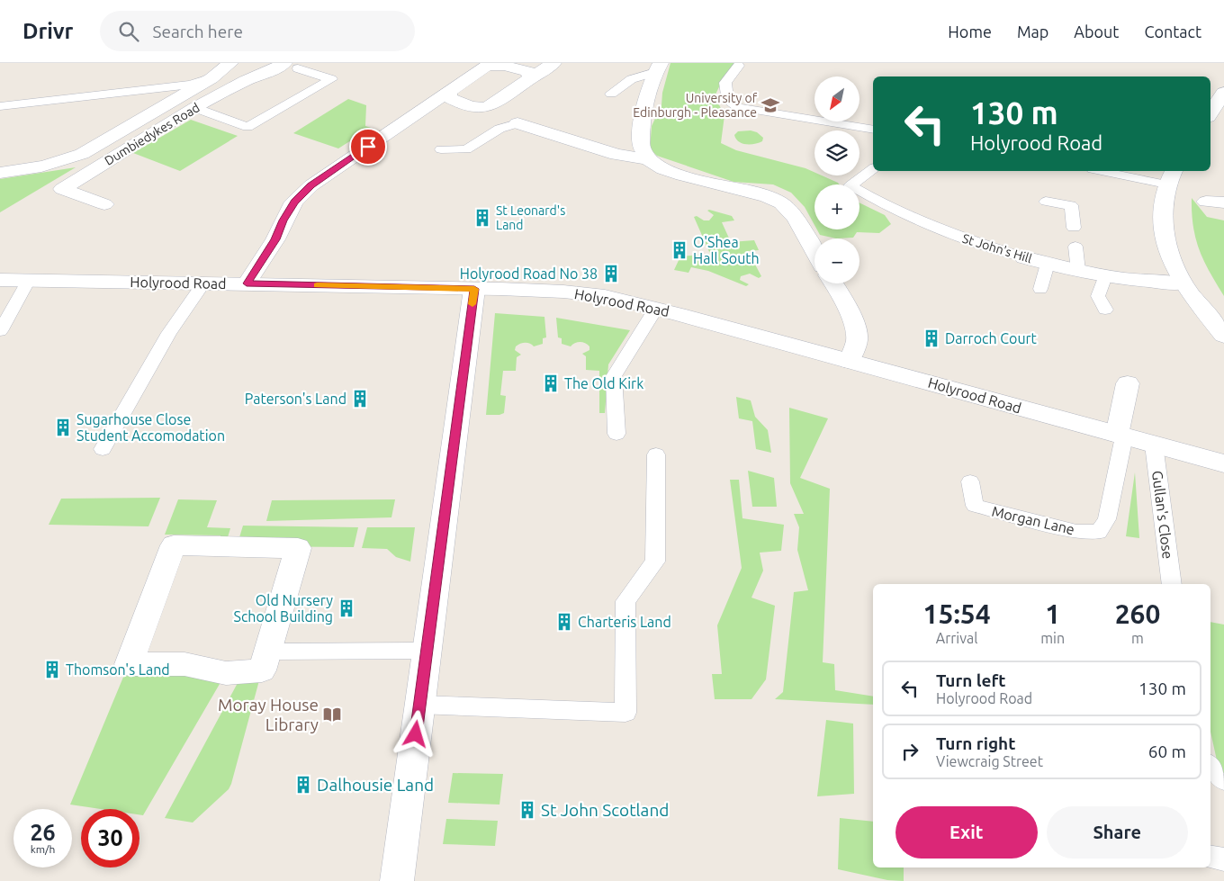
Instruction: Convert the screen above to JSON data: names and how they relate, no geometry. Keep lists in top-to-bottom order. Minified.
{"streets":{"street":["Dumbiedykes Road","St John's Hill","Holyrood Road"],"lane":["Gullan's Close","Morgan Lane"]},"crossings":[["Holyrood Road","Gullan's Close"],["Holyrood Road","Morgan Lane"]],"places":{"school or university":["University of Edinburgh - Pleasance"],"building":["St Leonard's Land","O'Shea Hall South","Holyrood Road No 38","Darroch Court","The Old Kirk","Paterson's Land","Sugarhouse Close Student Accomodation","Old Nursery School Building","Charteris Land","Thomson's Land","Dalhousie Land","St John Scotland"],"library":["Moray House Library"]},"north":"bottom left","page":{"header":"Drivr","search":"Search here","nav":["Home","Map","About","Contact"],"map_buttons":["+","−"],"turn":["130 m","Holyrood Road"],"eta":["15:54","Arrival","1","min","260","m"],"list":[{"name":"Turn left","note":"Holyrood Road","value":"130 m"},{"name":"Turn right","note":"Viewcraig Street","value":"60 m"}],"buttons":["Exit","Share"],"speed":"26 km/h","limit":"30"}}
